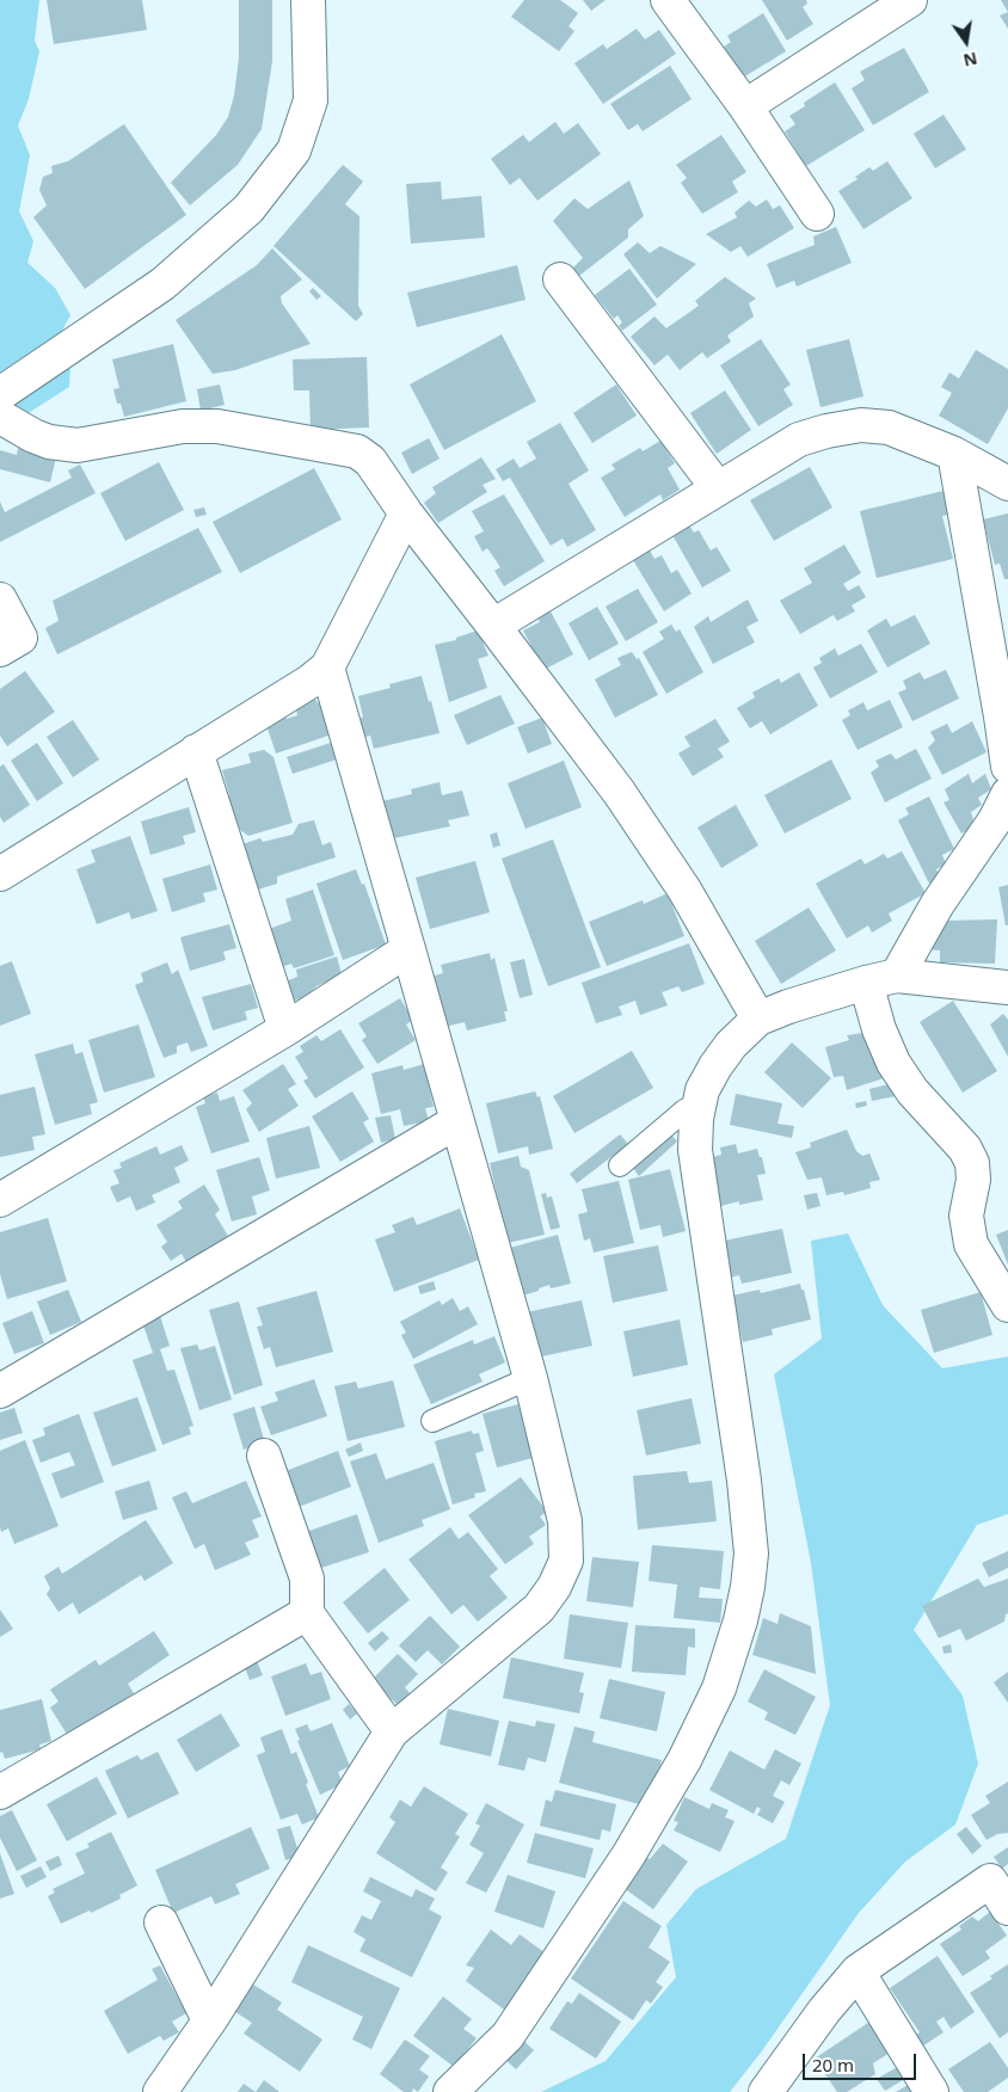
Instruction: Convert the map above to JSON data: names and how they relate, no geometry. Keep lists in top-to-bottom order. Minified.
{"scale_bar":"20 m","north":"bottom"}
